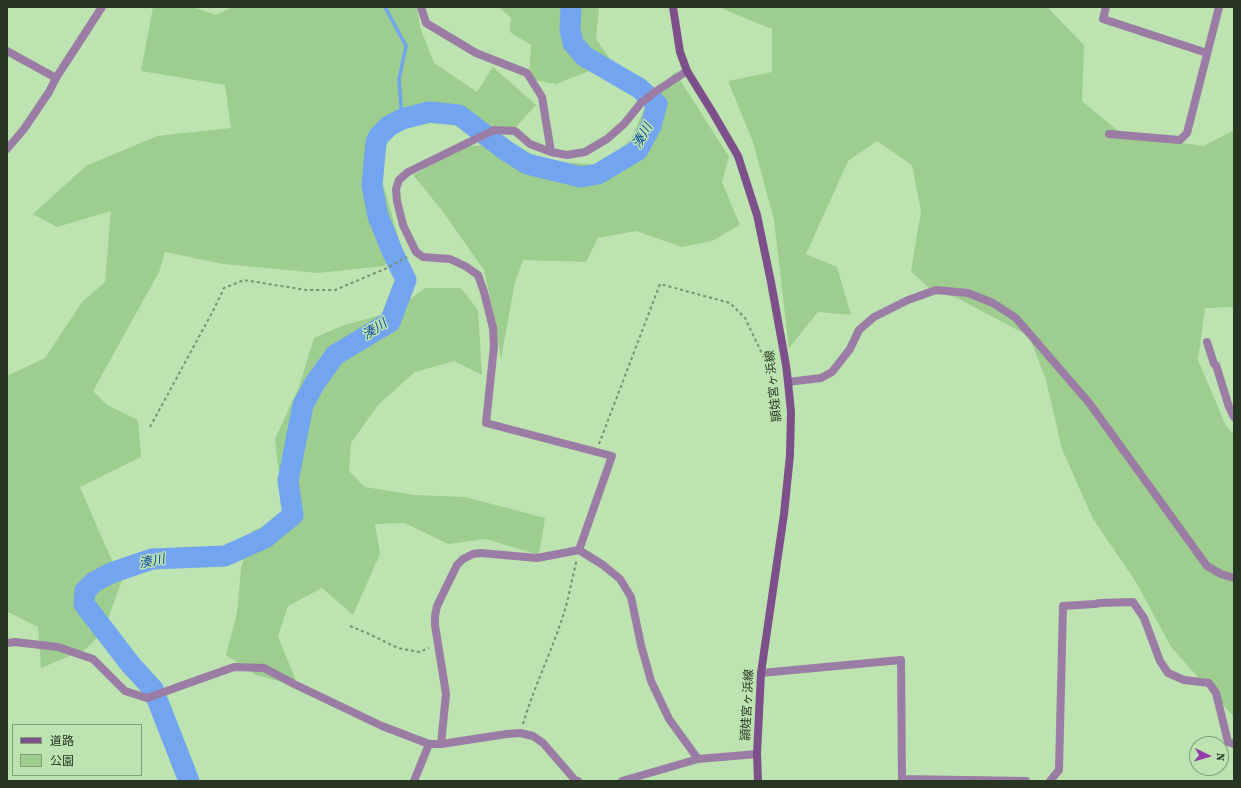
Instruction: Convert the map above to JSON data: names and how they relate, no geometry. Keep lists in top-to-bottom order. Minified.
{"streets":{"main road":["頴娃宮ヶ浜線"]},"water":["湊川"],"legend":["道路","公園"],"north":"right"}
